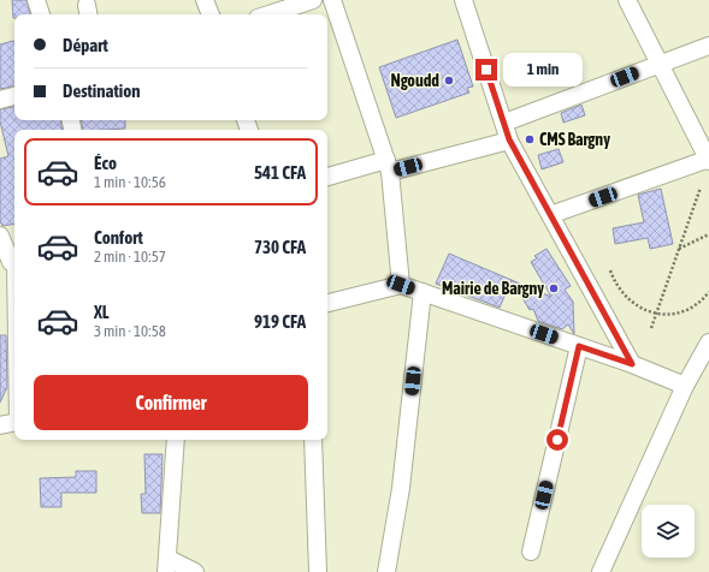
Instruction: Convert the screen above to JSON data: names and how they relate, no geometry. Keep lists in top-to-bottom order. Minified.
{"places":["Ngoudd","CMS Bargny","Mairie de Bargny"],"page":{"banner":["Départ","Destination"],"bubble":"1 min","list":[{"name":"Éco","note":"1 min · 10:56","value":"541 CFA"},{"name":"Confort","note":"2 min · 10:57","value":"730 CFA"},{"name":"XL","note":"3 min · 10:58","value":"919 CFA"}],"buttons":"Confirmer"}}
